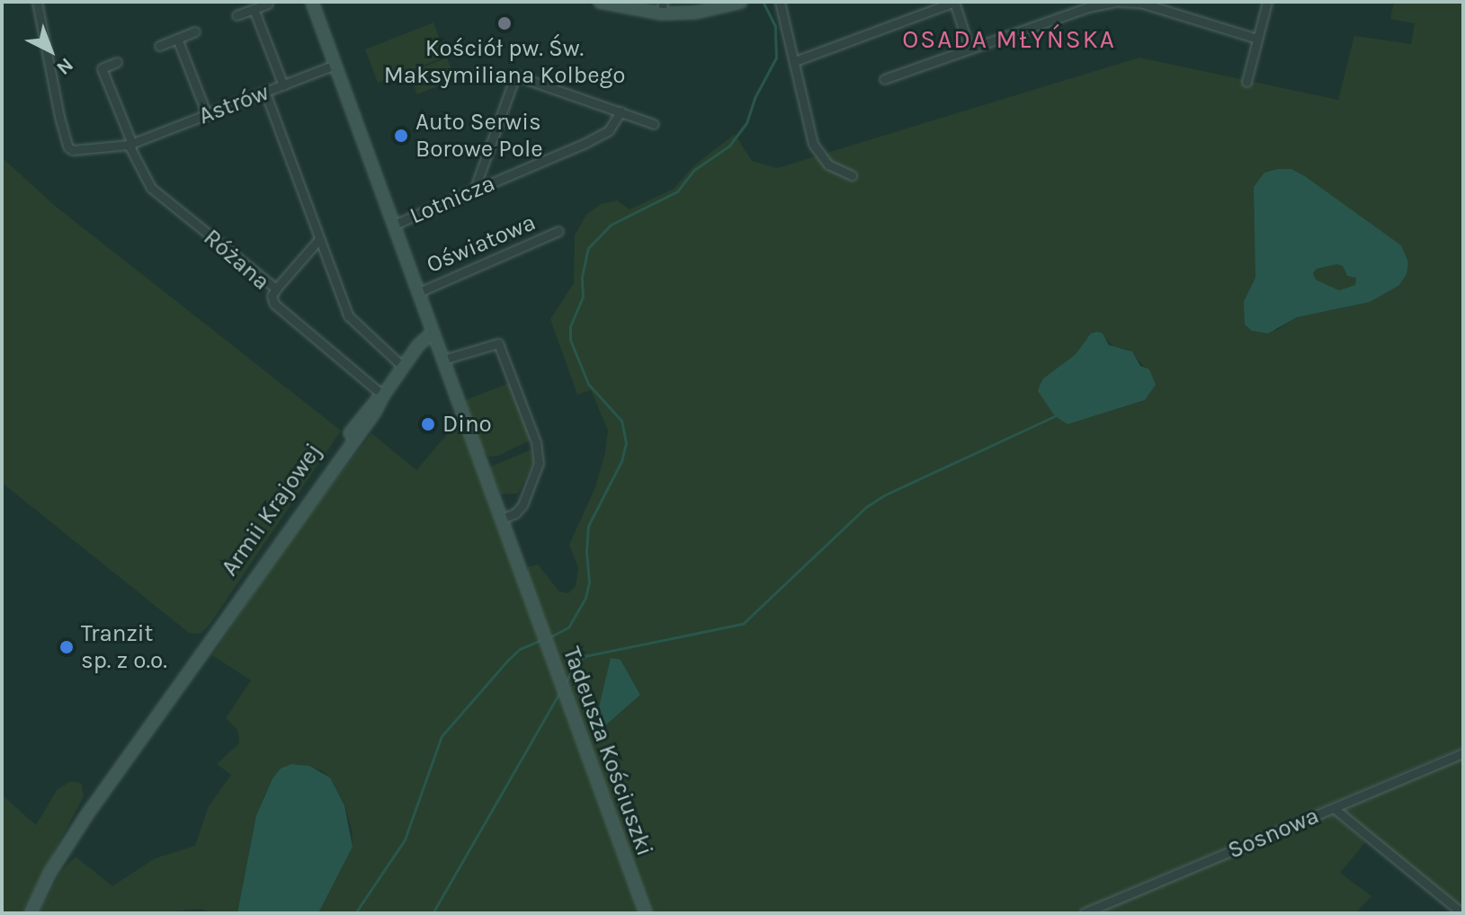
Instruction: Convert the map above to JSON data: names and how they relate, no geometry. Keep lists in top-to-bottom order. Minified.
{"streets":{"street":["Astrów","Lotnicza","Oświatowa","Różana","Armii Krajowej","Tadeusza Kościuszki","Sosnowa"]},"crossings":[["Astrów","Oświatowa"],["Astrów","Różana"],["Lotnicza","Oświatowa"],["Oświatowa","Armii Krajowej"],["Oświatowa","Tadeusza Kościuszki"],["Różana","Armii Krajowej"]],"districts":["OSADA MŁYŃSKA"],"places":["Kościół pw. Św. Maksymiliana Kolbego","Auto Serwis Borowe Pole","Dino","Tranzit sp. z o.o."],"north":"bottom right"}
